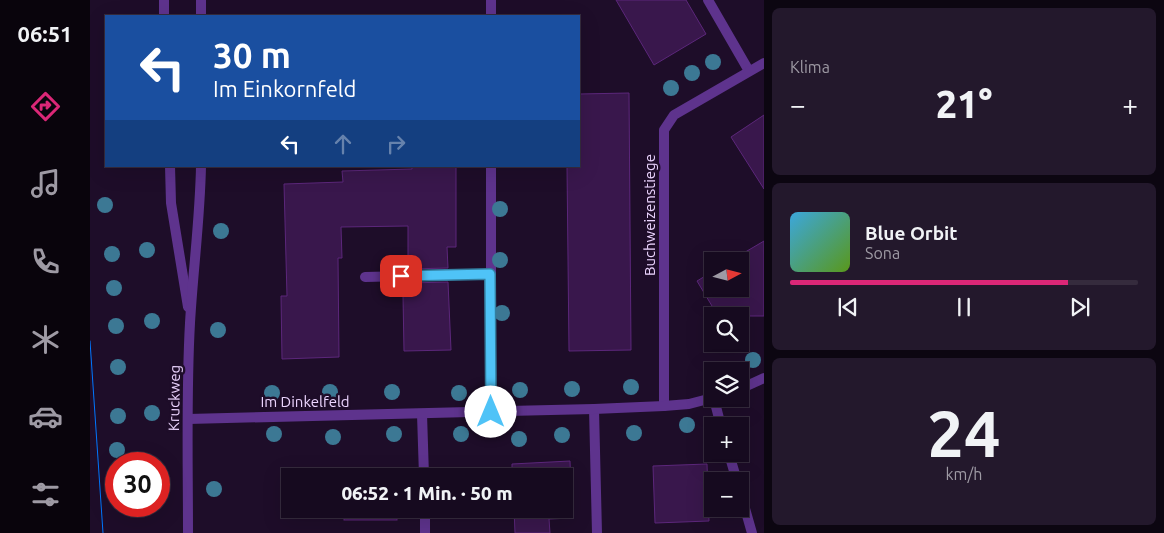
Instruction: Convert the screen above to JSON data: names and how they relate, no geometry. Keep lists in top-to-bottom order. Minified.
{"streets":{"street":["Buchweizenstiege","Kruckweg","Im Dinkelfeld"]},"crossings":[["Buchweizenstiege","Im Dinkelfeld"],["Kruckweg","Im Dinkelfeld"]],"north":"right","page":{"tabs":"06:51","tile":["Klima",["24","km/h"]],"turn":["30 m","Im Einkornfeld"],"heat":["−","21°","+"],"song":["Blue Orbit","Sona"],"map_buttons":["+","−"],"limit":"30","trip":"06:52 · 1 Min. · 50 m"}}
